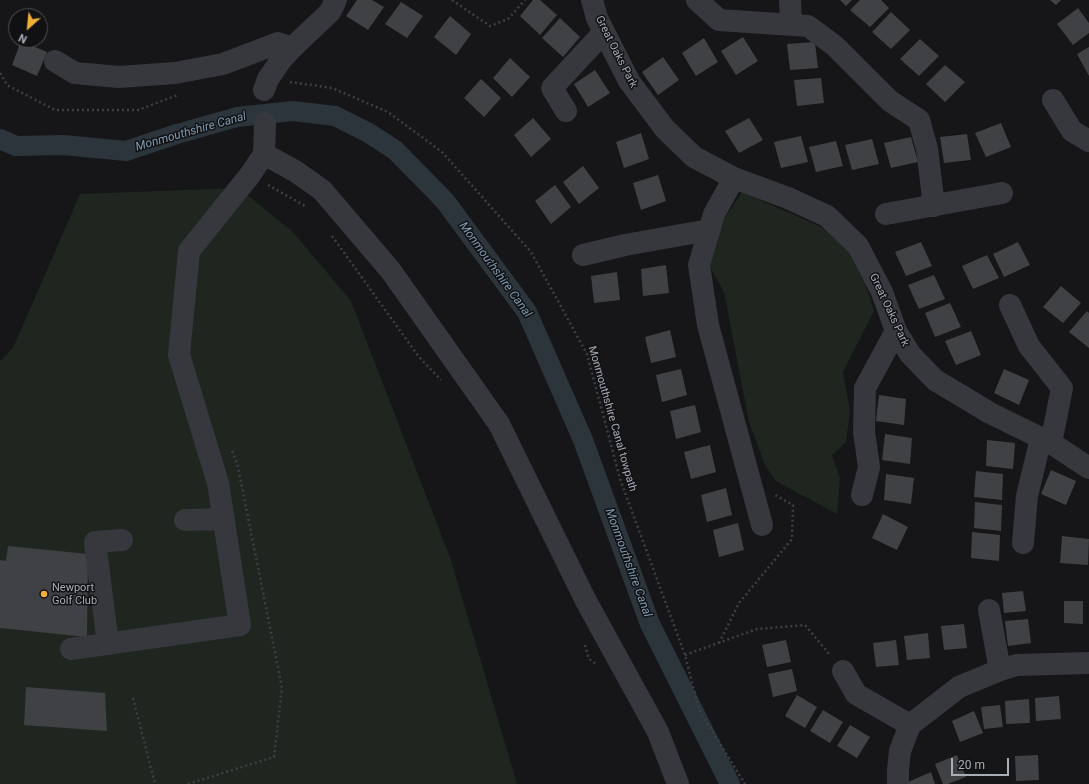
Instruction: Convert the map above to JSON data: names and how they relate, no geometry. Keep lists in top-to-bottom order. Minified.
{"streets":{"street":["Great Oaks Park"],"path":["Monmouthshire Canal towpath"]},"water":["Monmouthshire Canal"],"places":["Newport Golf Club"],"scale_bar":"20 m","north":"bottom left"}
